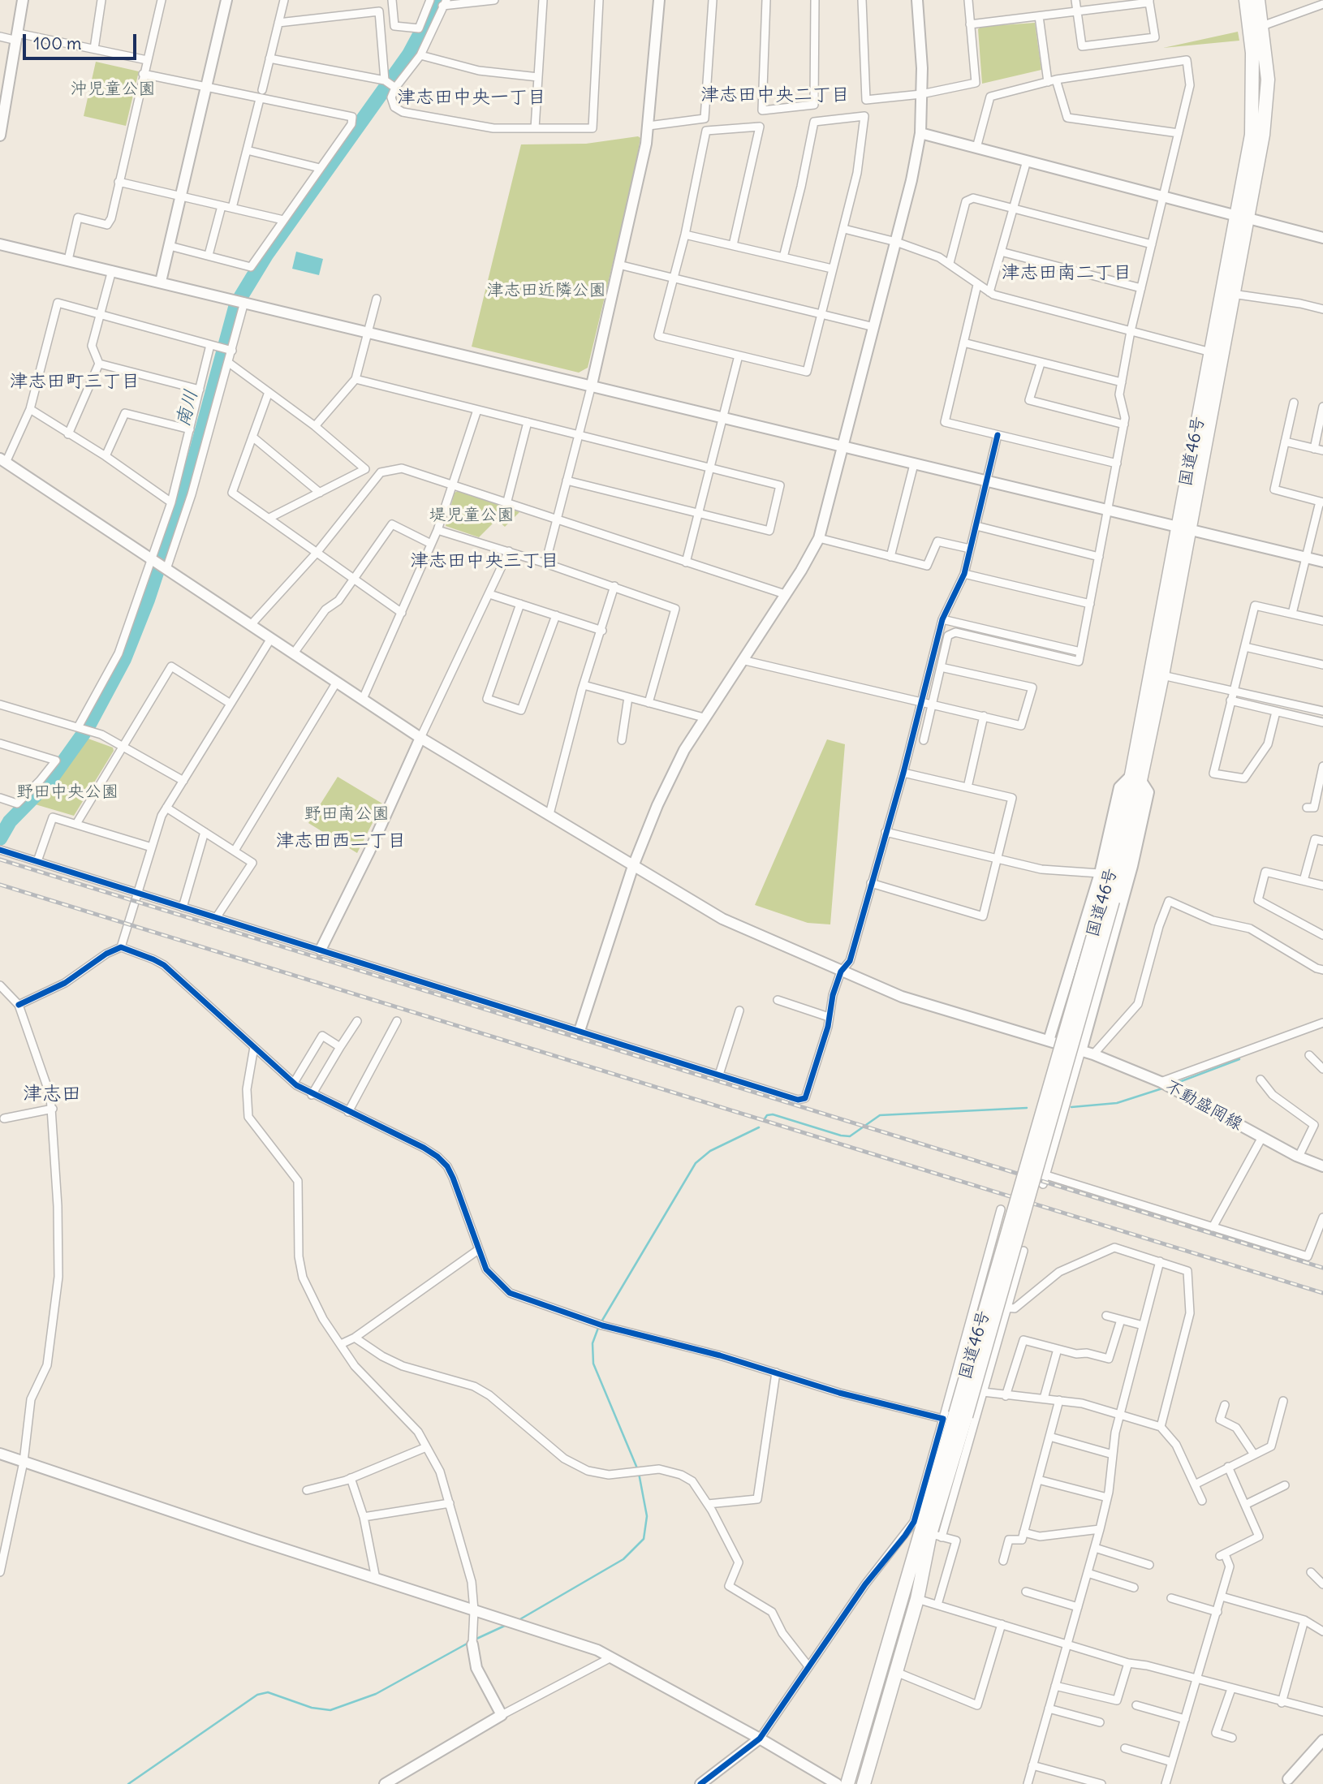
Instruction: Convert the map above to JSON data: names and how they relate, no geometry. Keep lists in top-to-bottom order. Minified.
{"streets":{"highway":["国道46号"],"street":["不動盛岡線"]},"districts":["津志田中央二丁目","津志田中央一丁目","津志田南二丁目","津志田町三丁目","津志田中央三丁目","津志田西二丁目","津志田"],"water":["南川"],"parks":["沖児童公園","津志田近隣公園","堤児童公園","野田中央公園","野田南公園"],"scale_bar":"100 m"}
